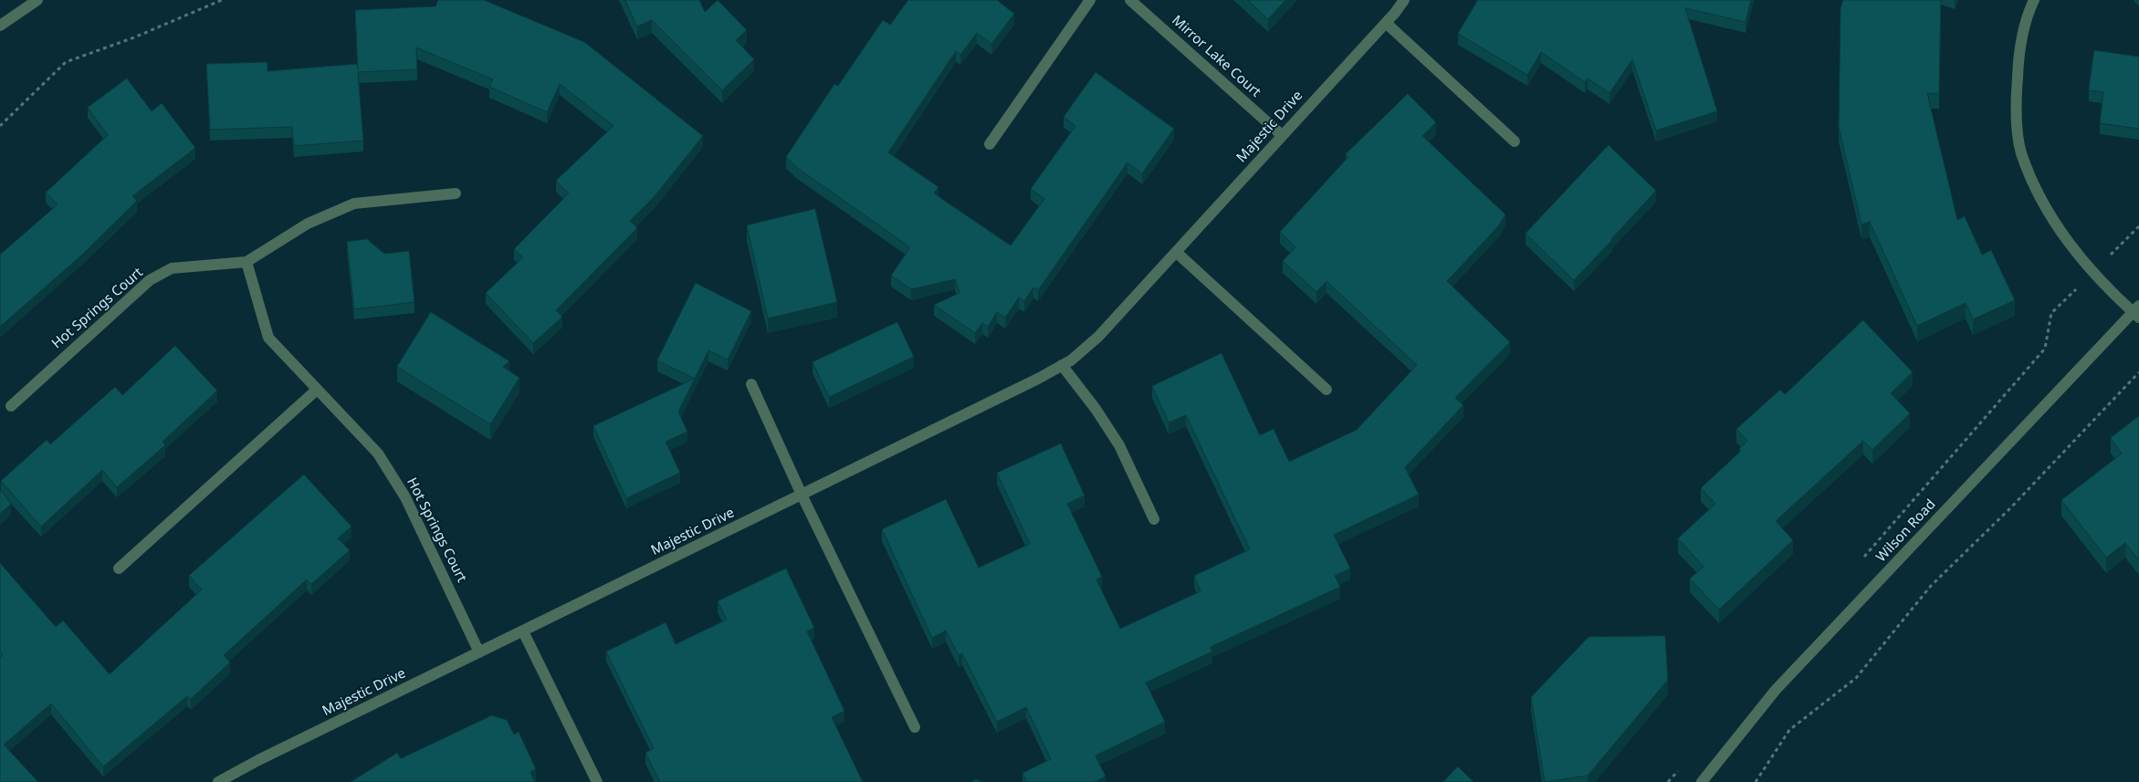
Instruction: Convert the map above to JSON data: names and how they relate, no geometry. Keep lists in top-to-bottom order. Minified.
{"streets":{"street":["Mirror Lake Court","Majestic Drive","Hot Springs Court","Wilson Road"]},"crossings":[["Mirror Lake Court","Majestic Drive"],["Majestic Drive","Hot Springs Court"]]}
